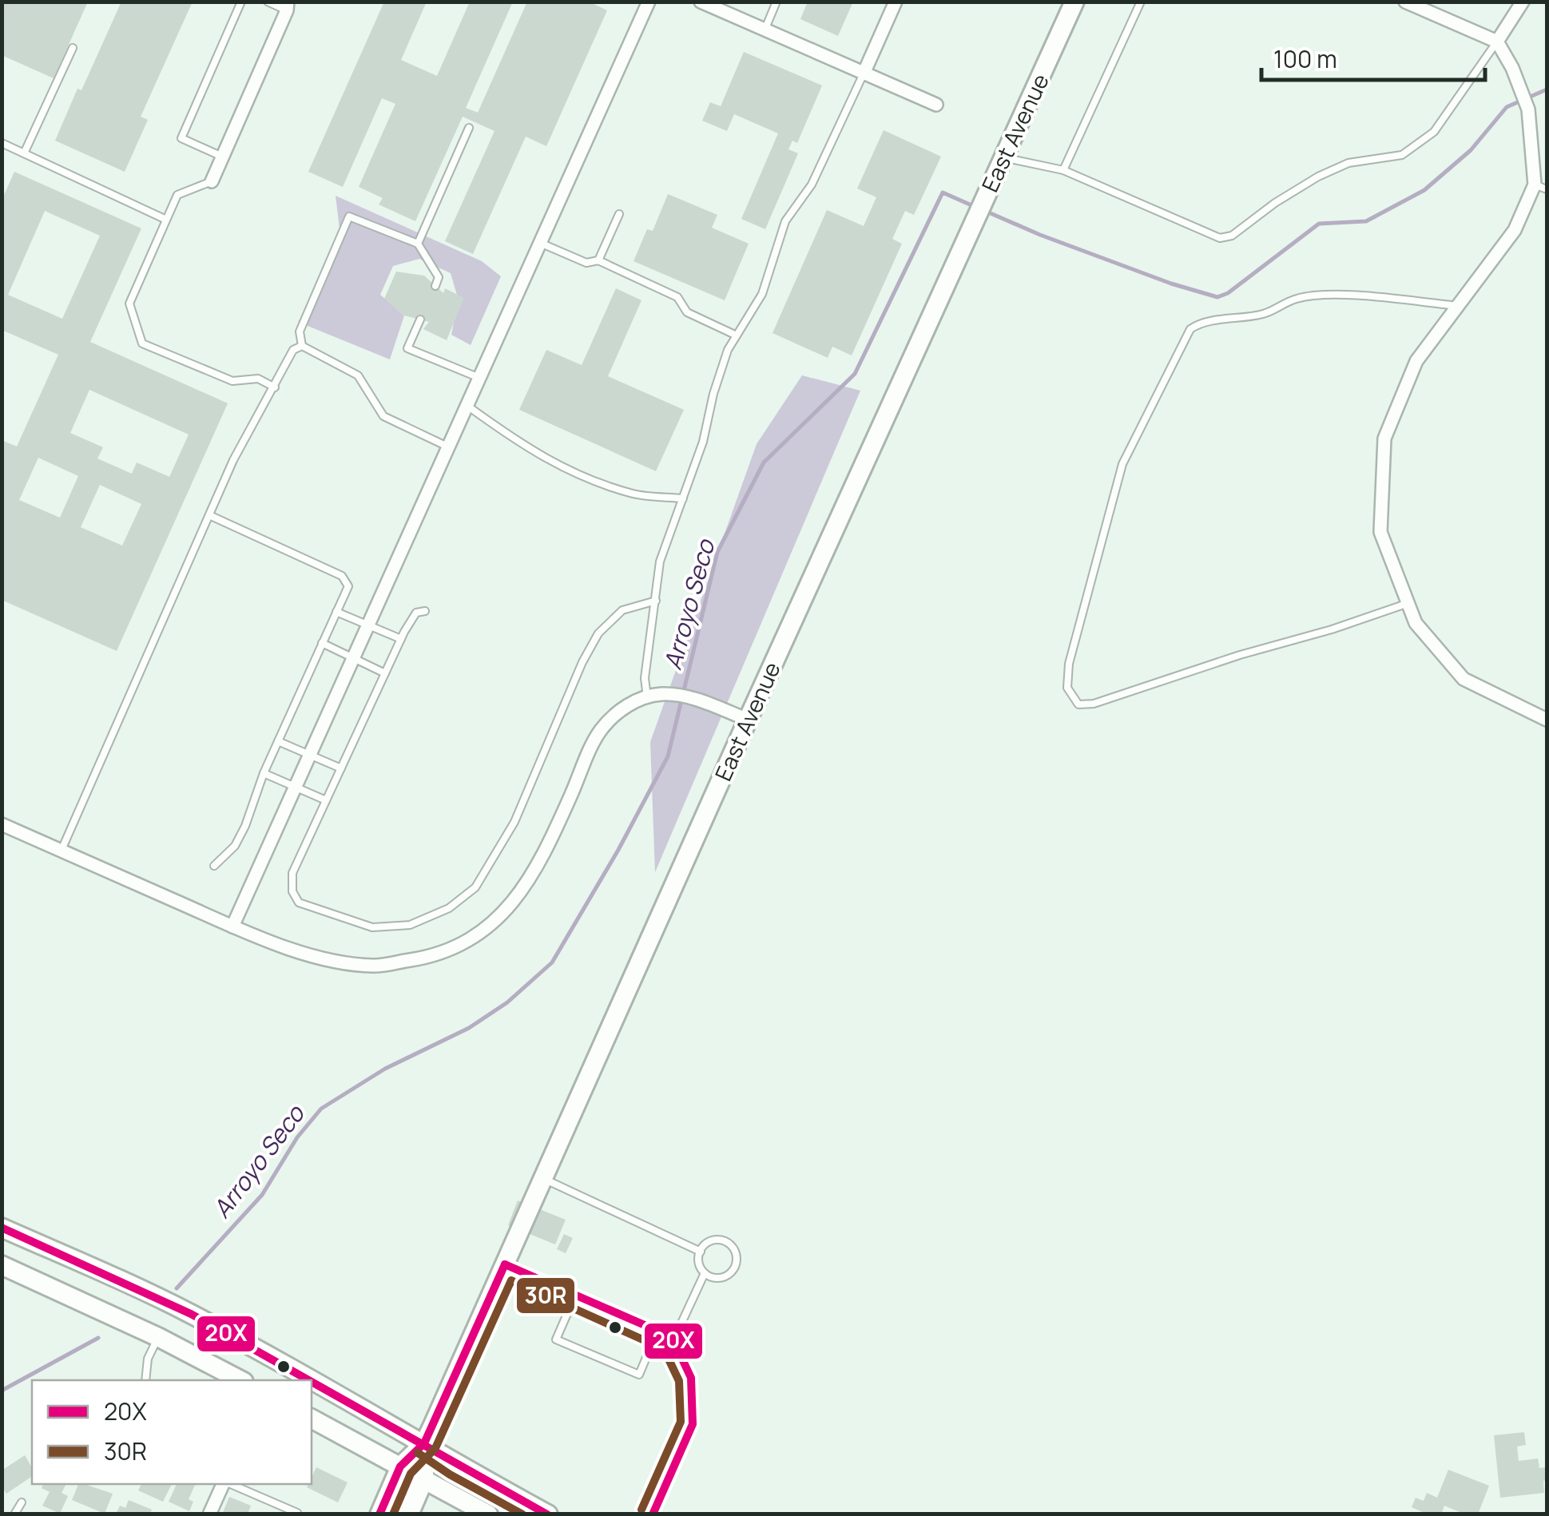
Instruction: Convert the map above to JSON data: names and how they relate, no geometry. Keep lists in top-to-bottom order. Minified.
{"streets":{"main road":["East Avenue"]},"water":["Arroyo Seco"],"lines":["transit line 20X","transit line 30R"],"legend":["20X","30R"],"scale_bar":"100 m"}
